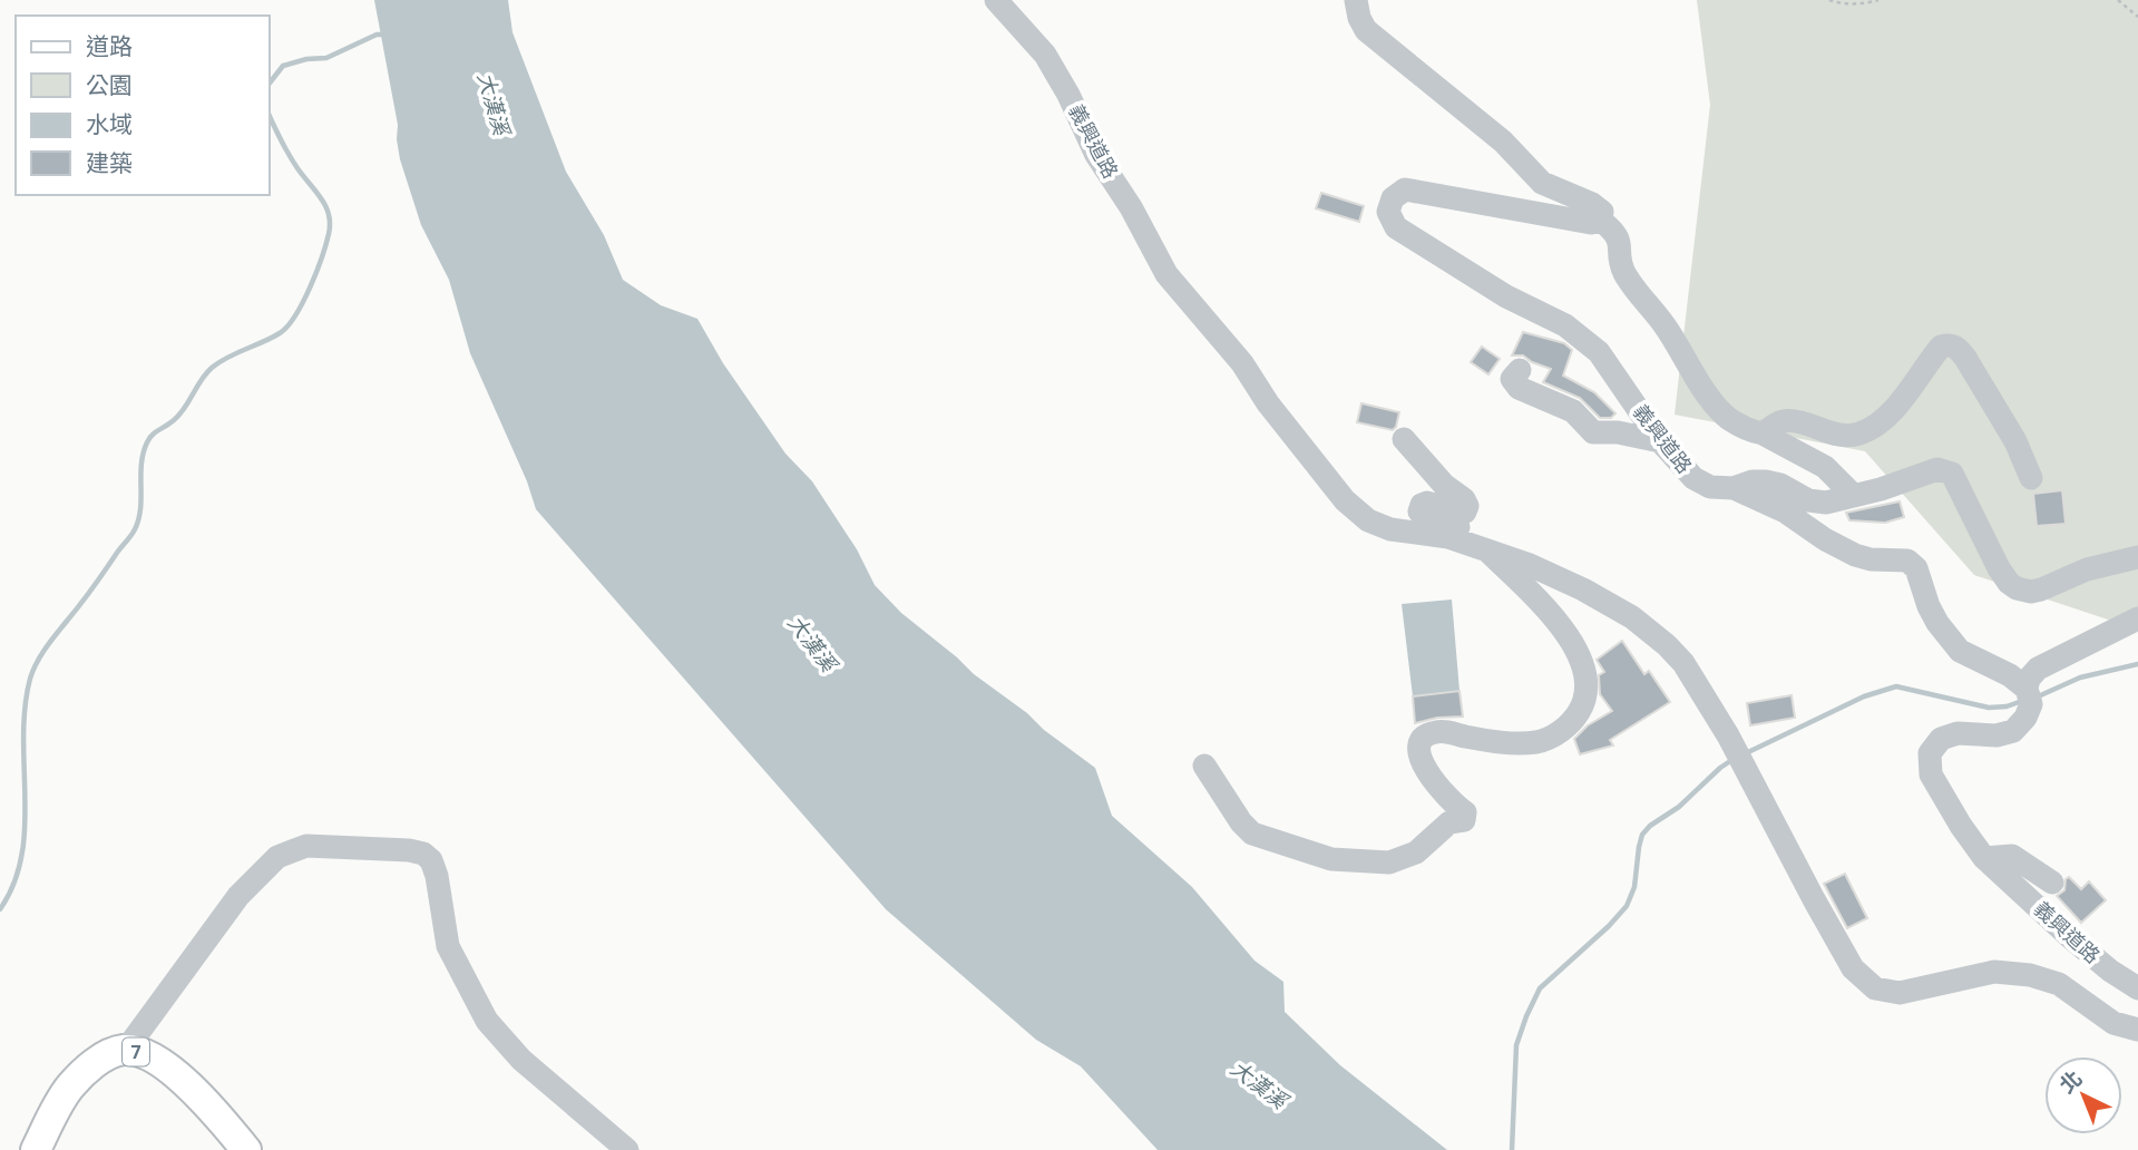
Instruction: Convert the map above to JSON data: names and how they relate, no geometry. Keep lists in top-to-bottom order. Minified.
{"streets":{"main road":["7"],"street":["義興道路"]},"water":["大漢溪"],"legend":["道路","公園","水域","建築"],"north":"top left"}
